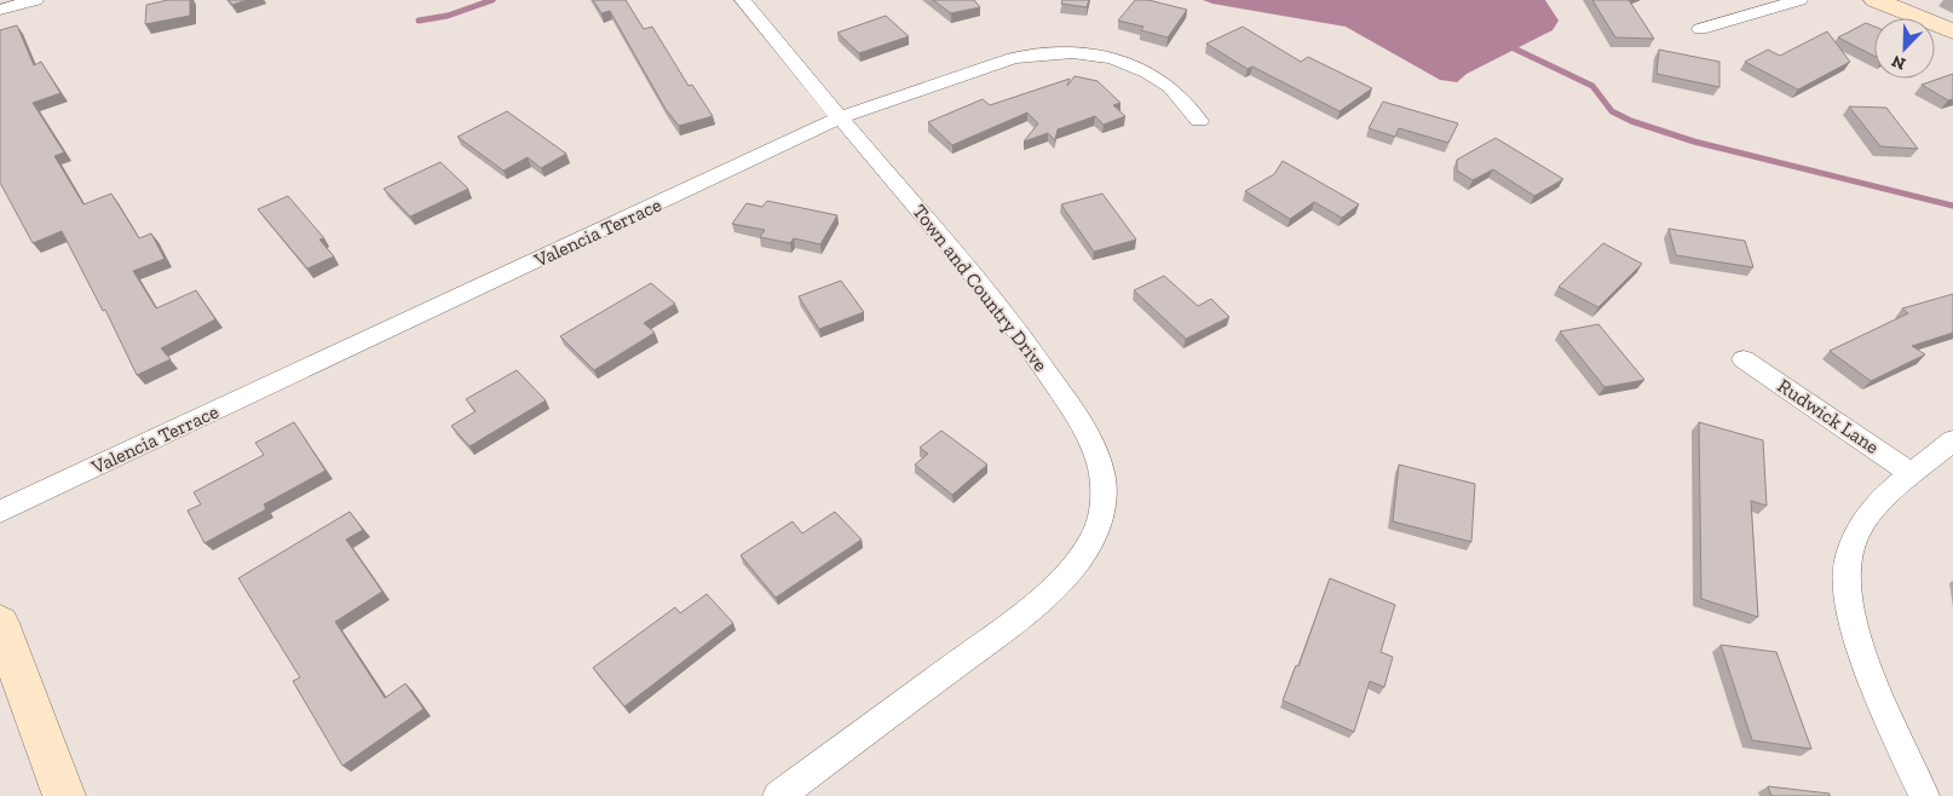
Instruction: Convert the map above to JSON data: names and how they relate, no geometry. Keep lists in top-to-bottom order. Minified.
{"streets":{"street":["Valencia Terrace","Town and Country Drive","Rudwick Lane"]},"crossings":[["Valencia Terrace","Town and Country Drive"]],"north":"bottom left"}
